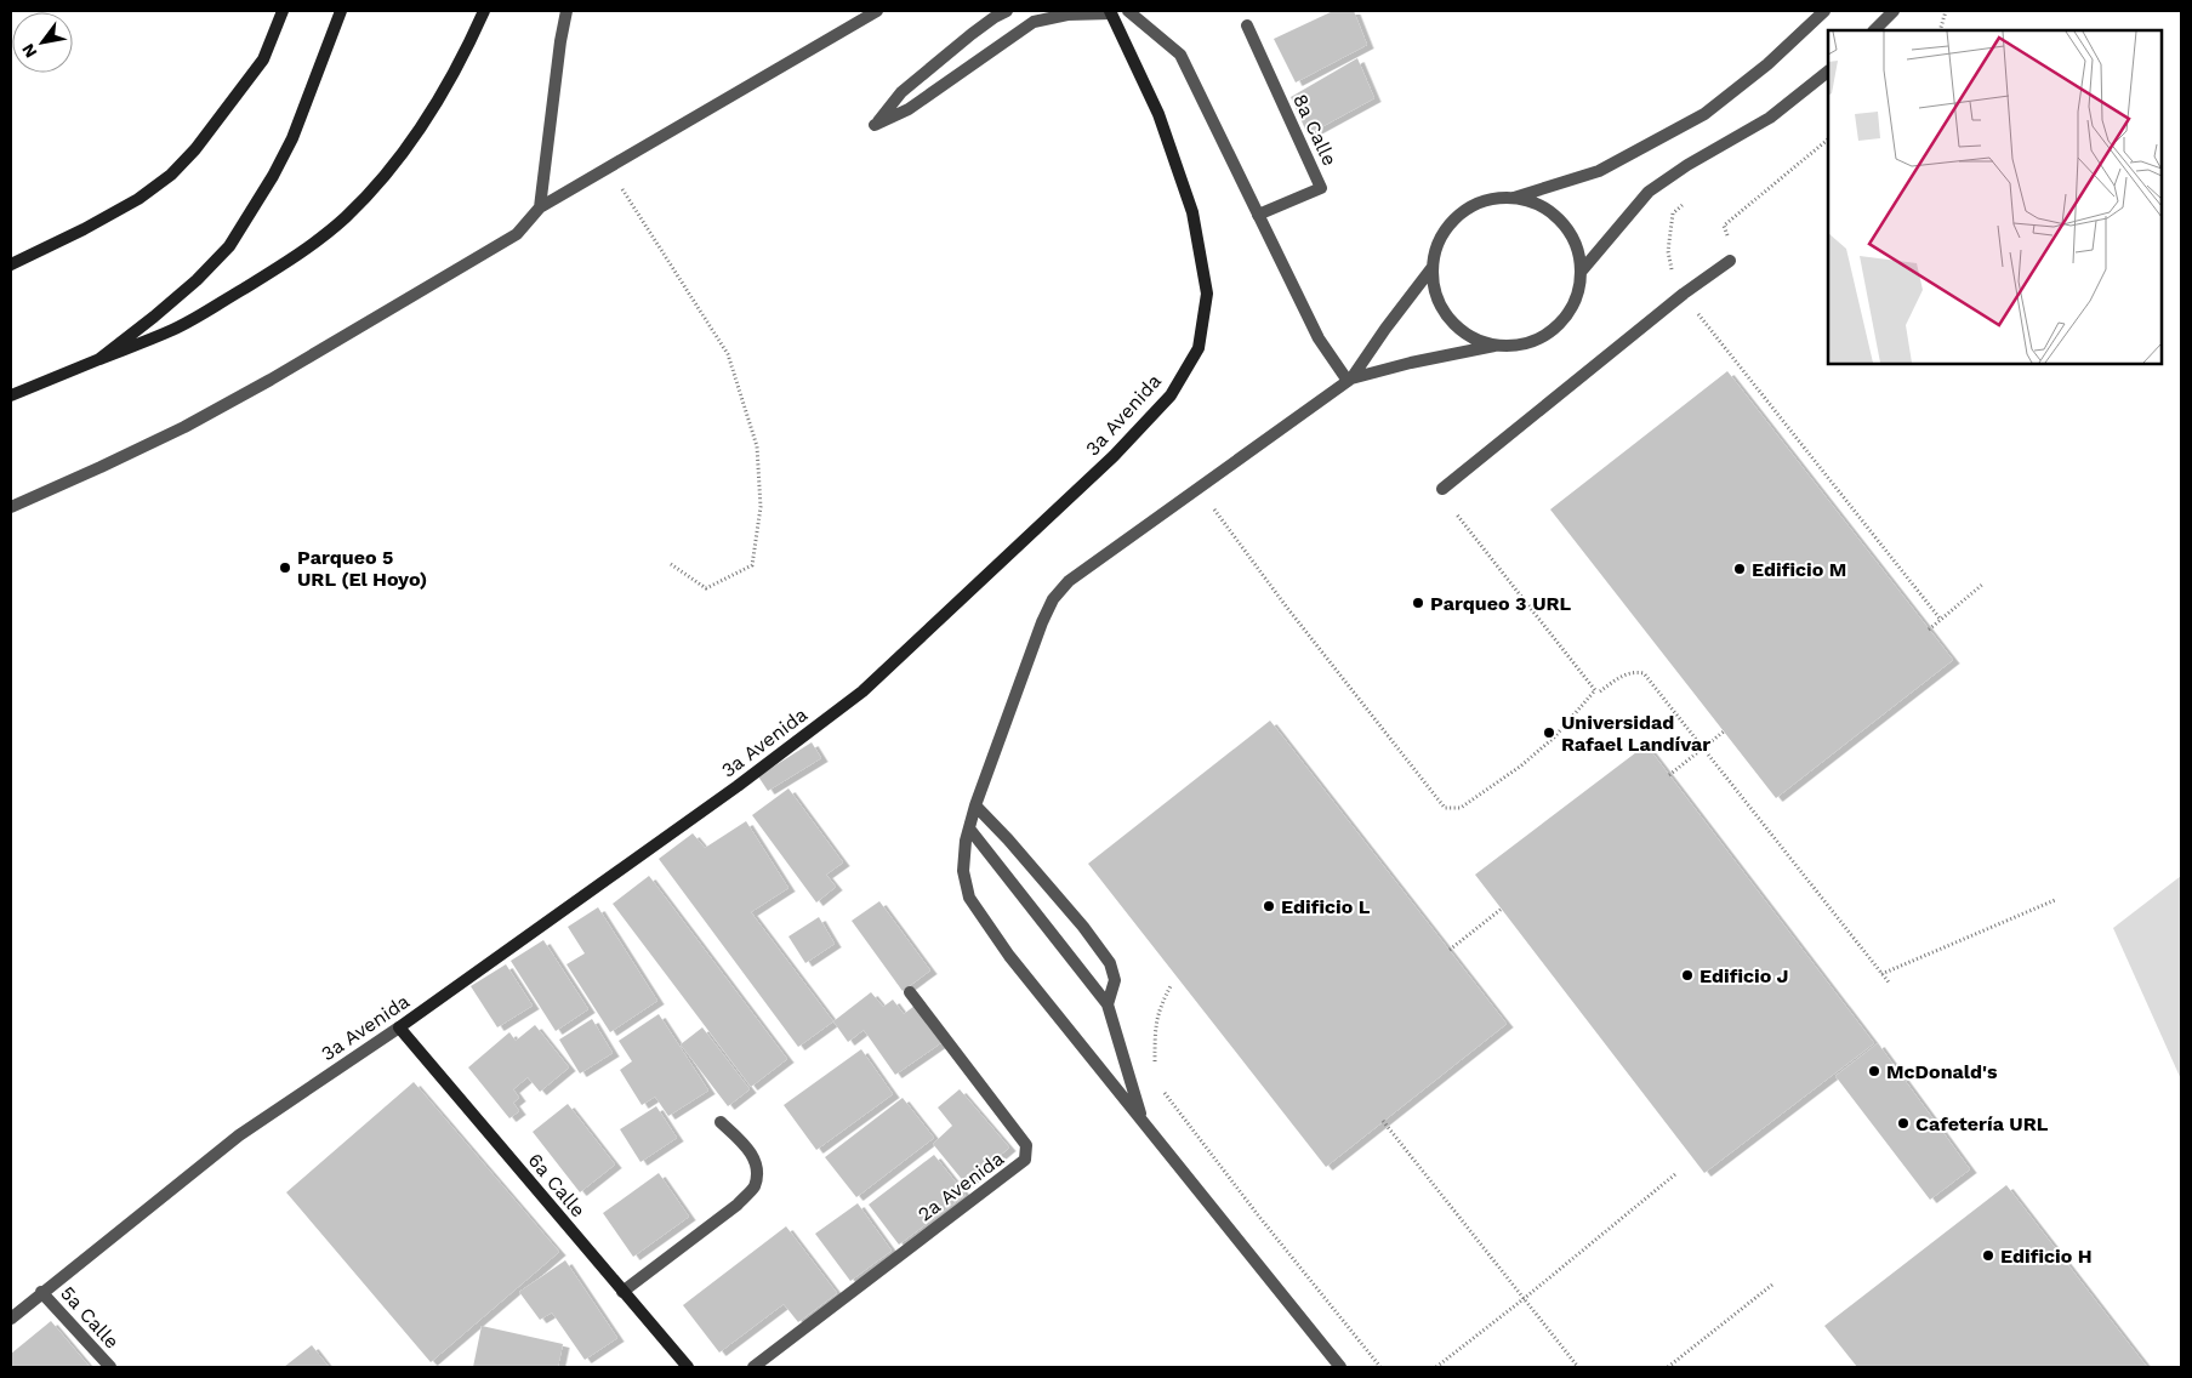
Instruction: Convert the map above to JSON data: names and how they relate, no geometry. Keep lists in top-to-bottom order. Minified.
{"streets":{"street":["8a Calle","3a Avenida","6a Calle","2a Avenida","5a Calle"]},"crossings":[["3a Avenida","6a Calle"],["3a Avenida","5a Calle"]],"places":["Parqueo 5 URL (El Hoyo)","Edificio M","Parqueo 3 URL","Universidad Rafael Landívar","Edificio L","Edificio J","McDonald's","Cafetería URL","Edificio H"],"north":"bottom left"}
